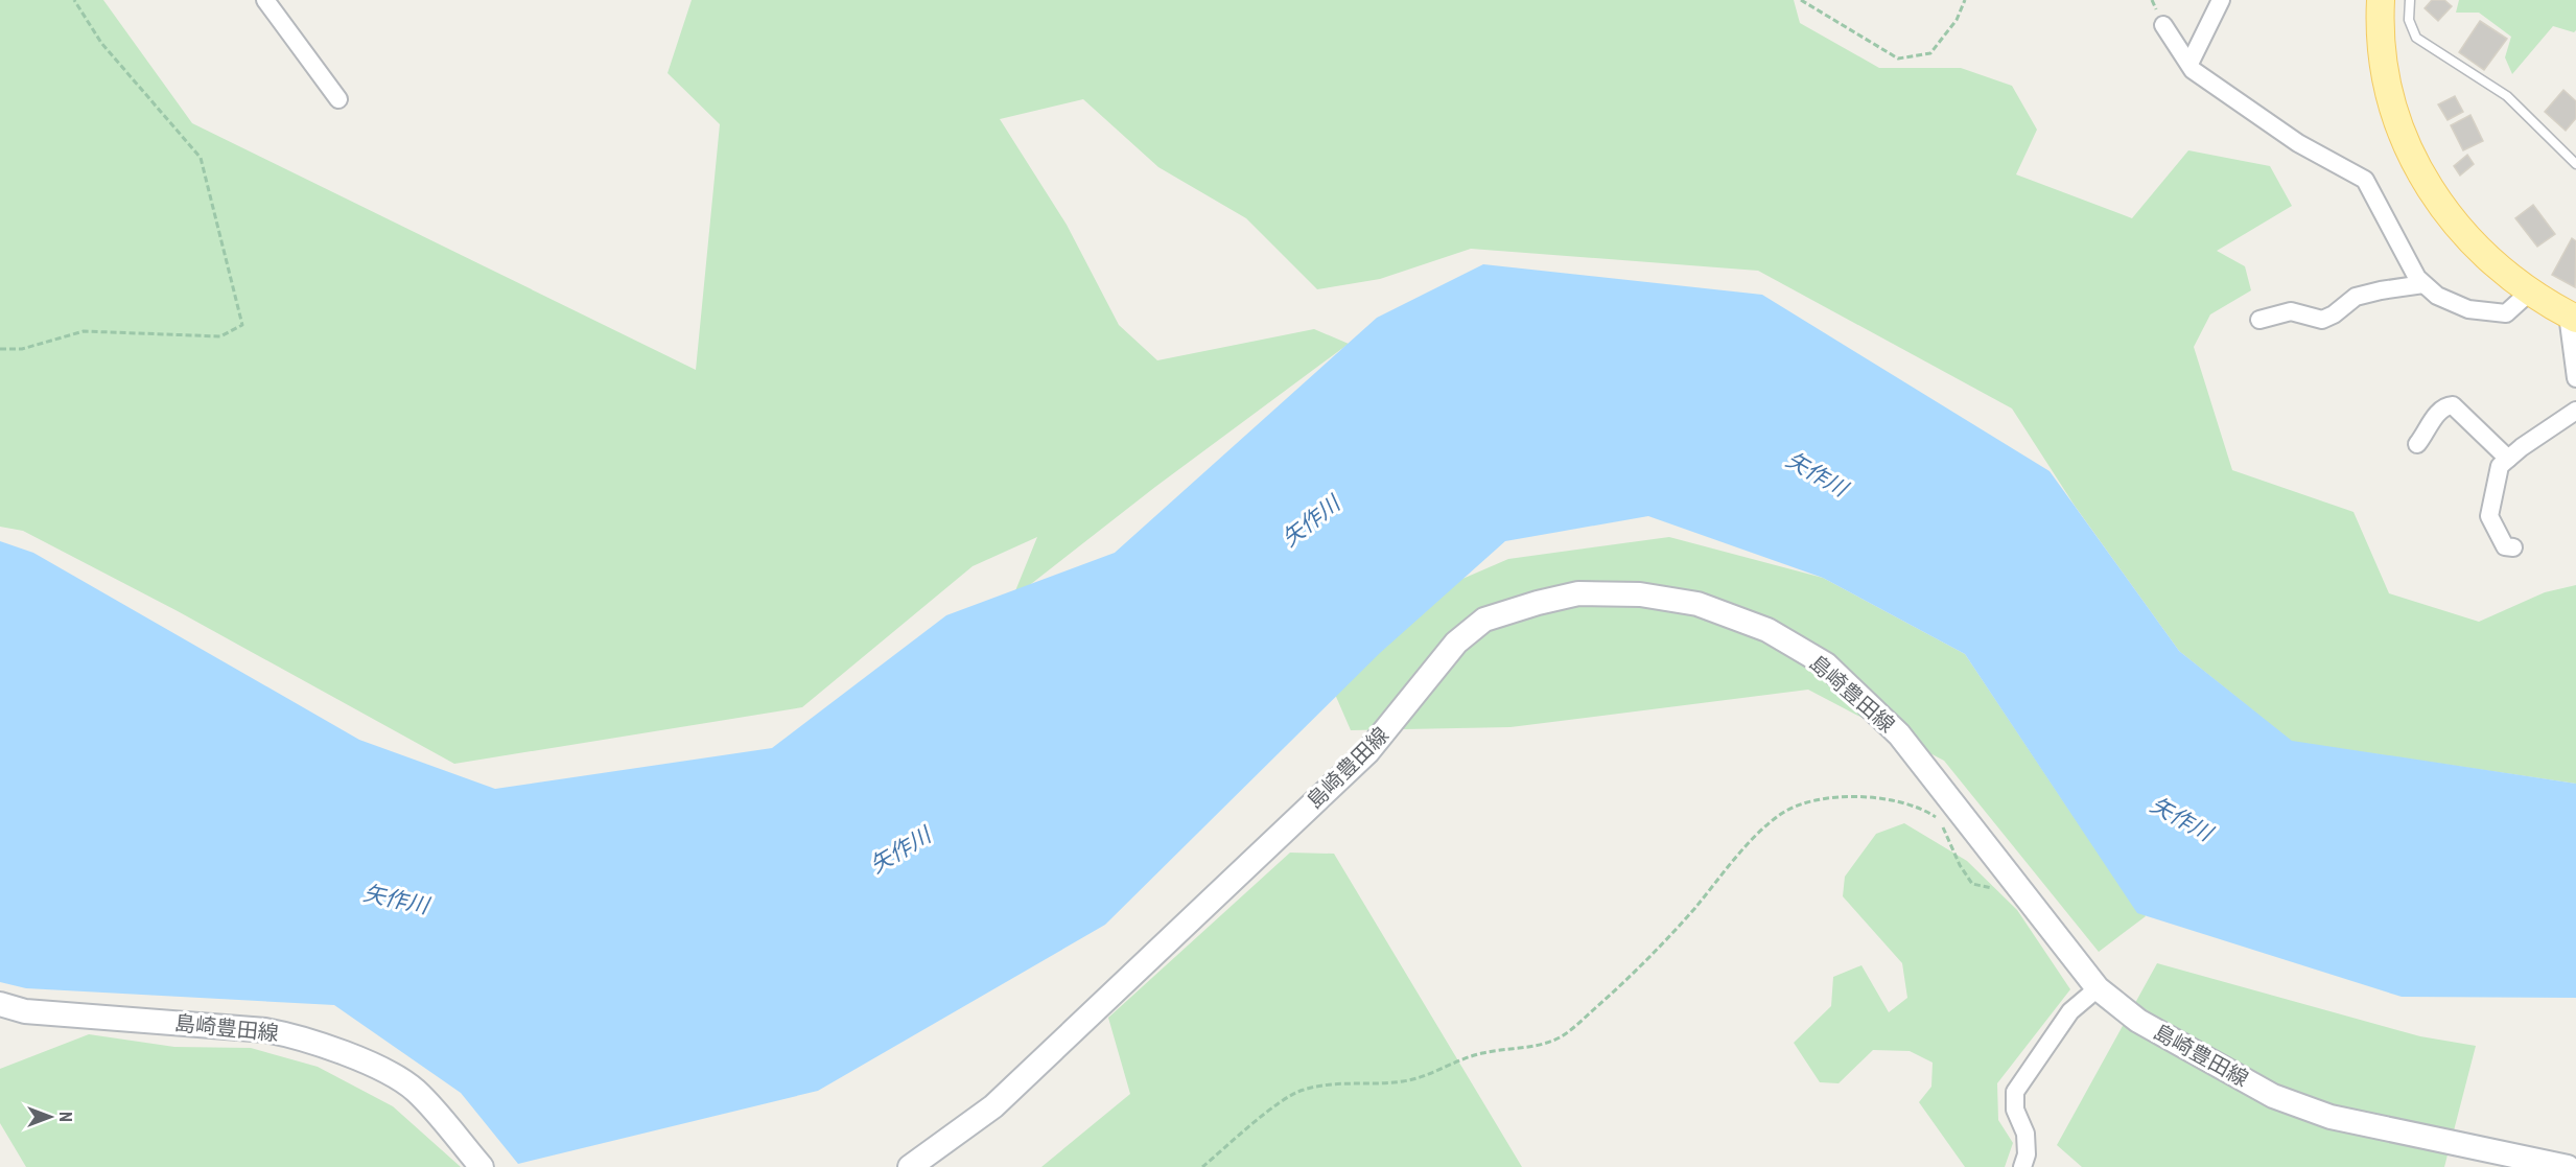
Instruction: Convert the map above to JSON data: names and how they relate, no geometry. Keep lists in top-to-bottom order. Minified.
{"streets":{"main road":["島崎豊田線"]},"water":["矢作川"],"north":"right"}
